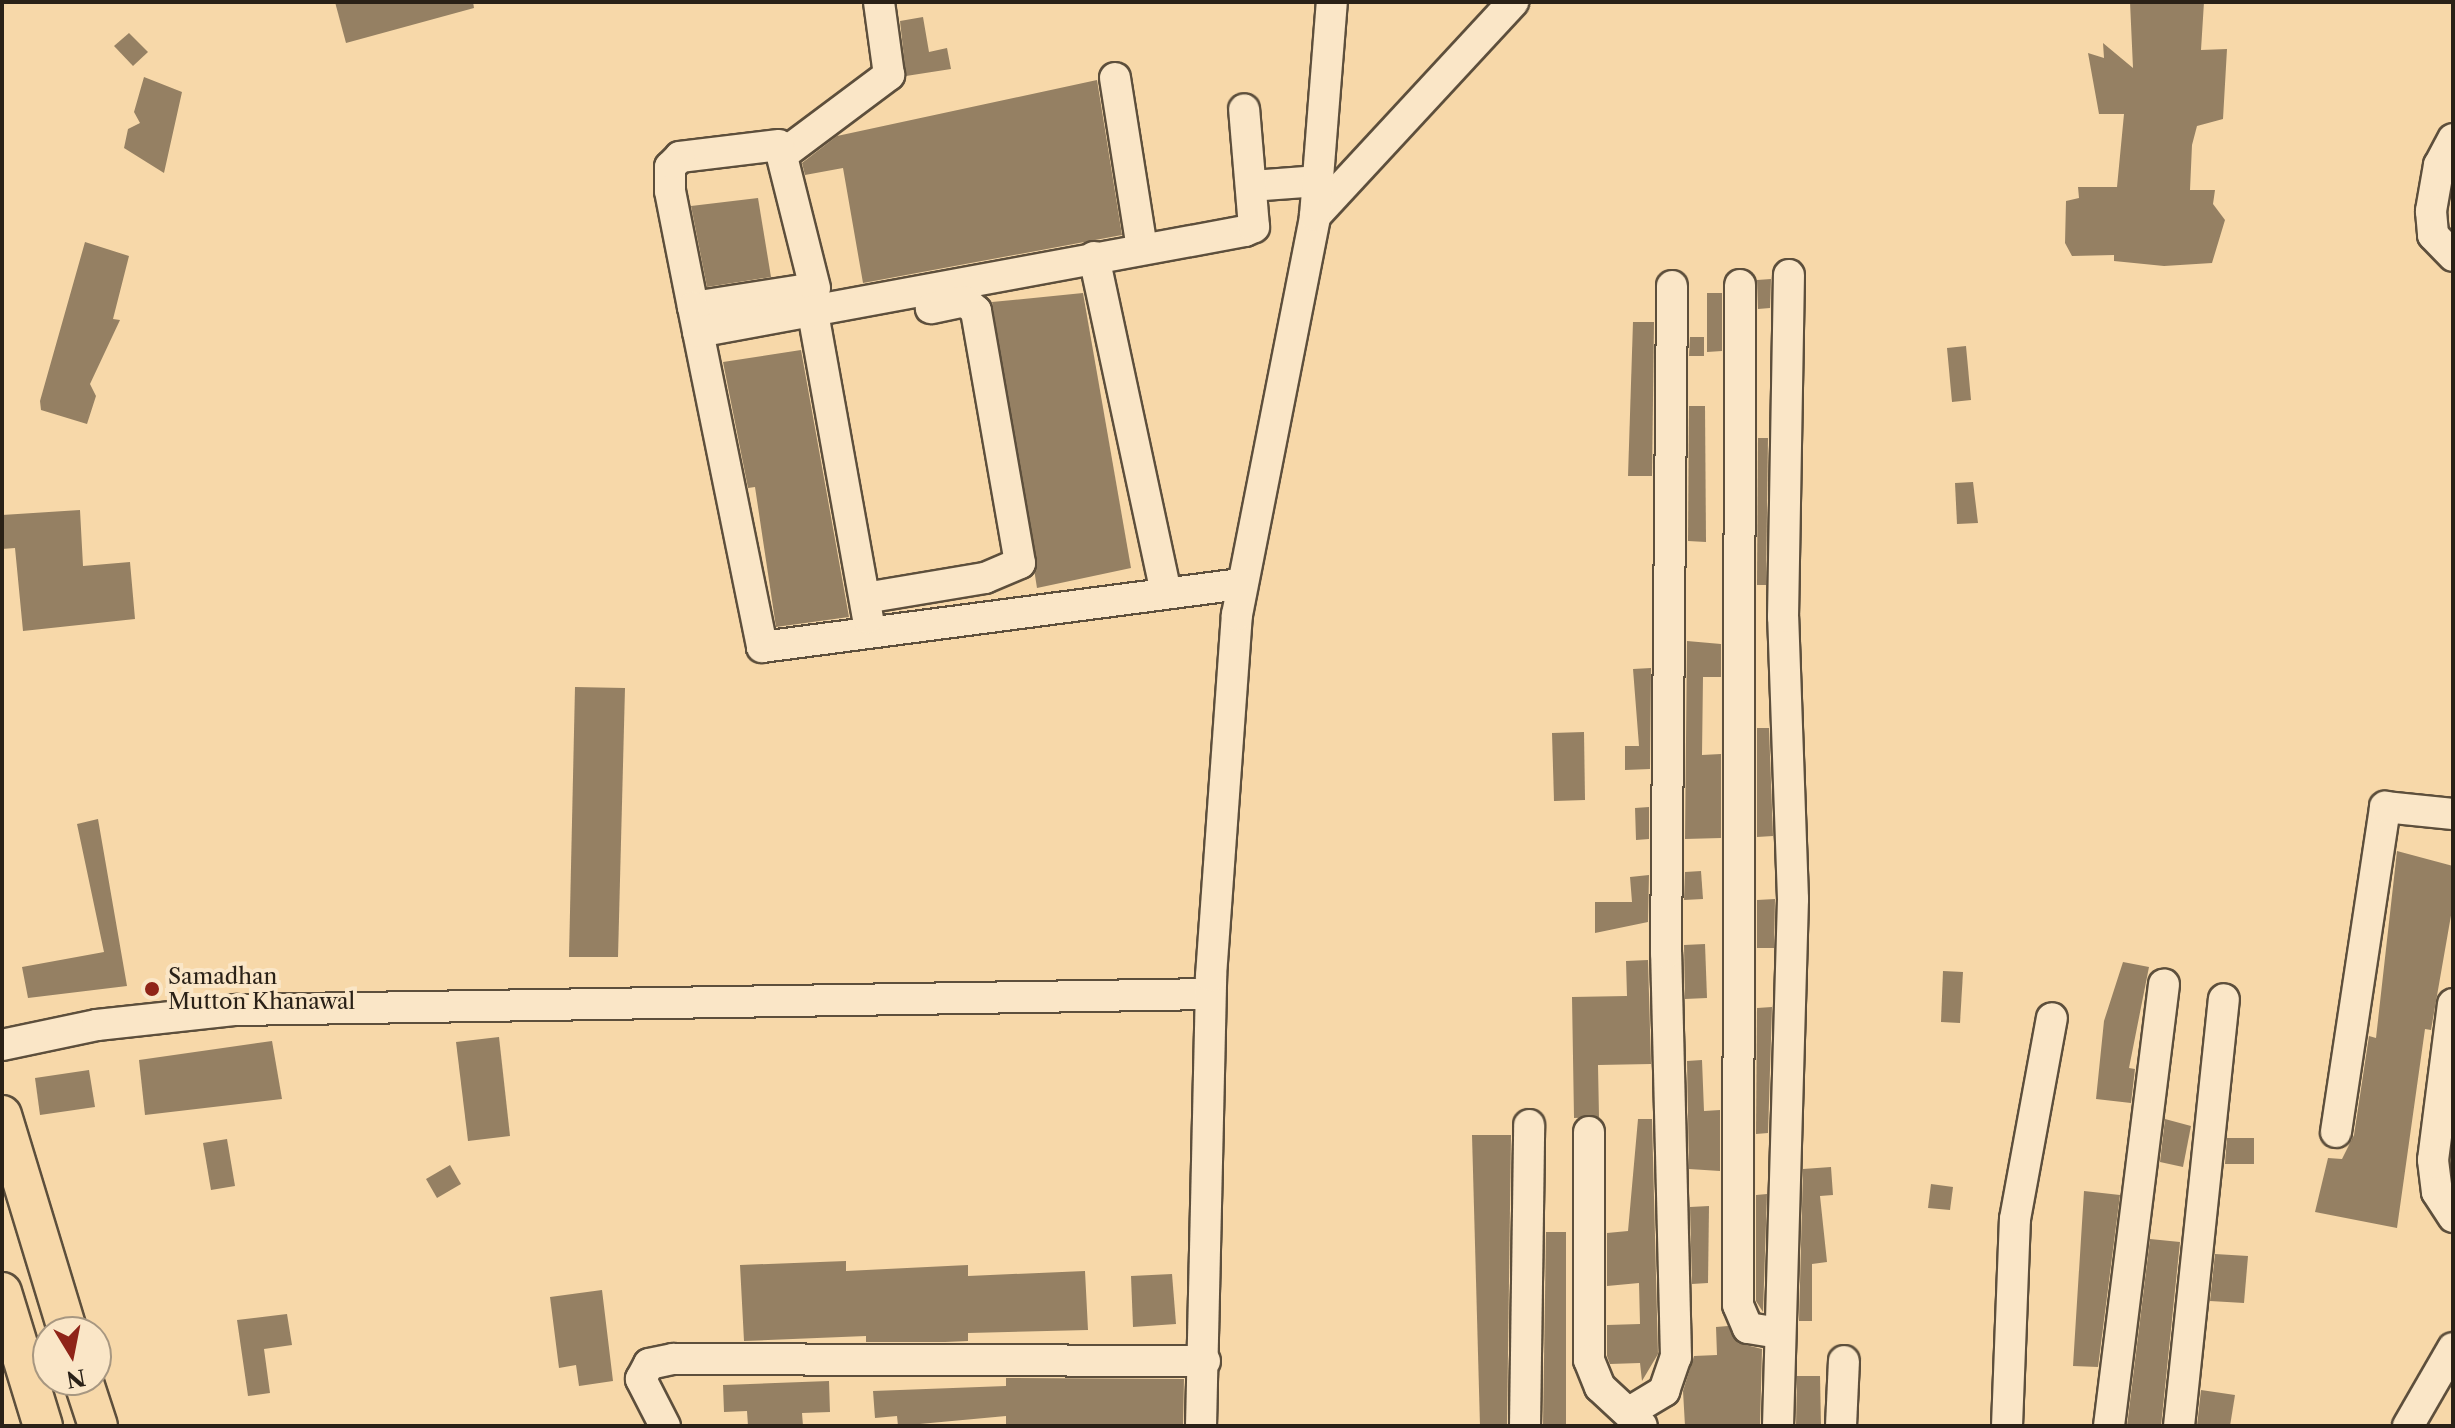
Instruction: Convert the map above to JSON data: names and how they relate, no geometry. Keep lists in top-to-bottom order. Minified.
{"places":["Samadhan Mutton Khanawal"],"north":"bottom"}
